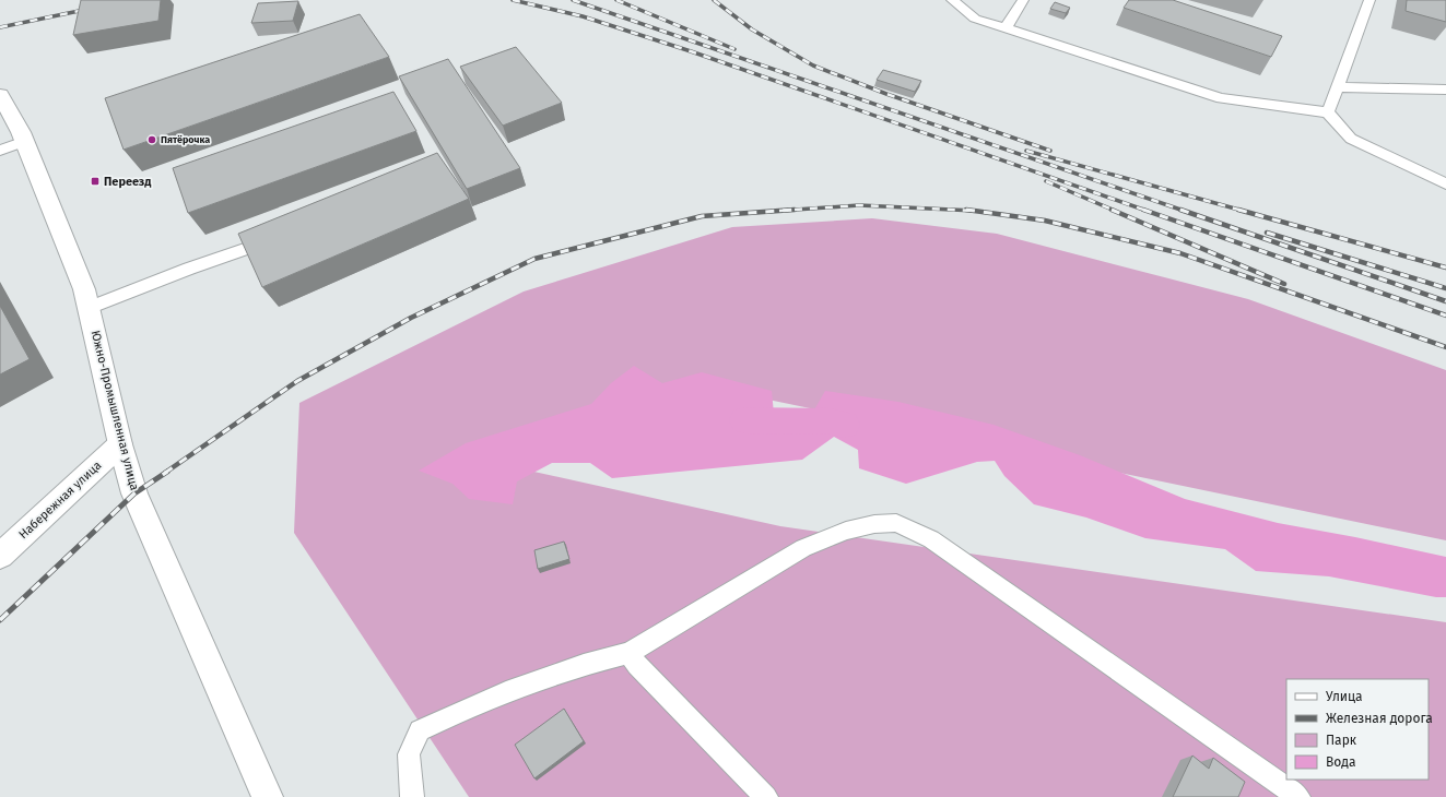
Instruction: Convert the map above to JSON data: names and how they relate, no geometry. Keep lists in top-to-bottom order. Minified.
{"streets":{"street":["Южно-Промышленная улица","Набережная улица"]},"crossings":[["Южно-Промышленная улица","Набережная улица"]],"places":{"other":["Пятёрочка"],"transit":["Переезд"]},"legend":["Улица","Железная дорога","Парк","Вода"]}
